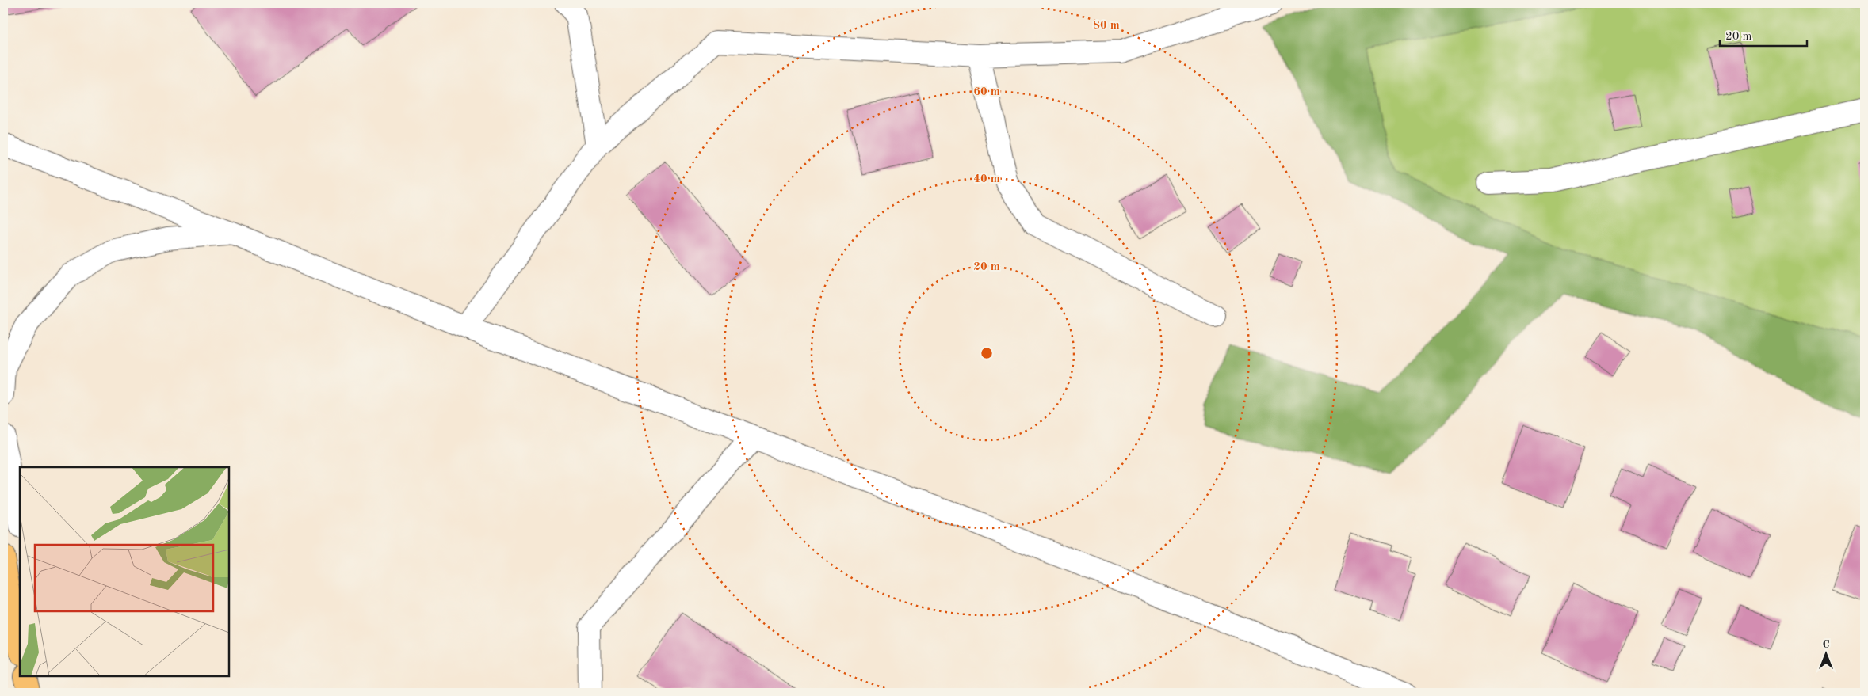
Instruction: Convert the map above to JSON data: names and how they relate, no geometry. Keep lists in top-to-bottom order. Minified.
{"scale_bar":"20 m","north":"top","rings":["80 m","60 m","40 m","20 m"]}
